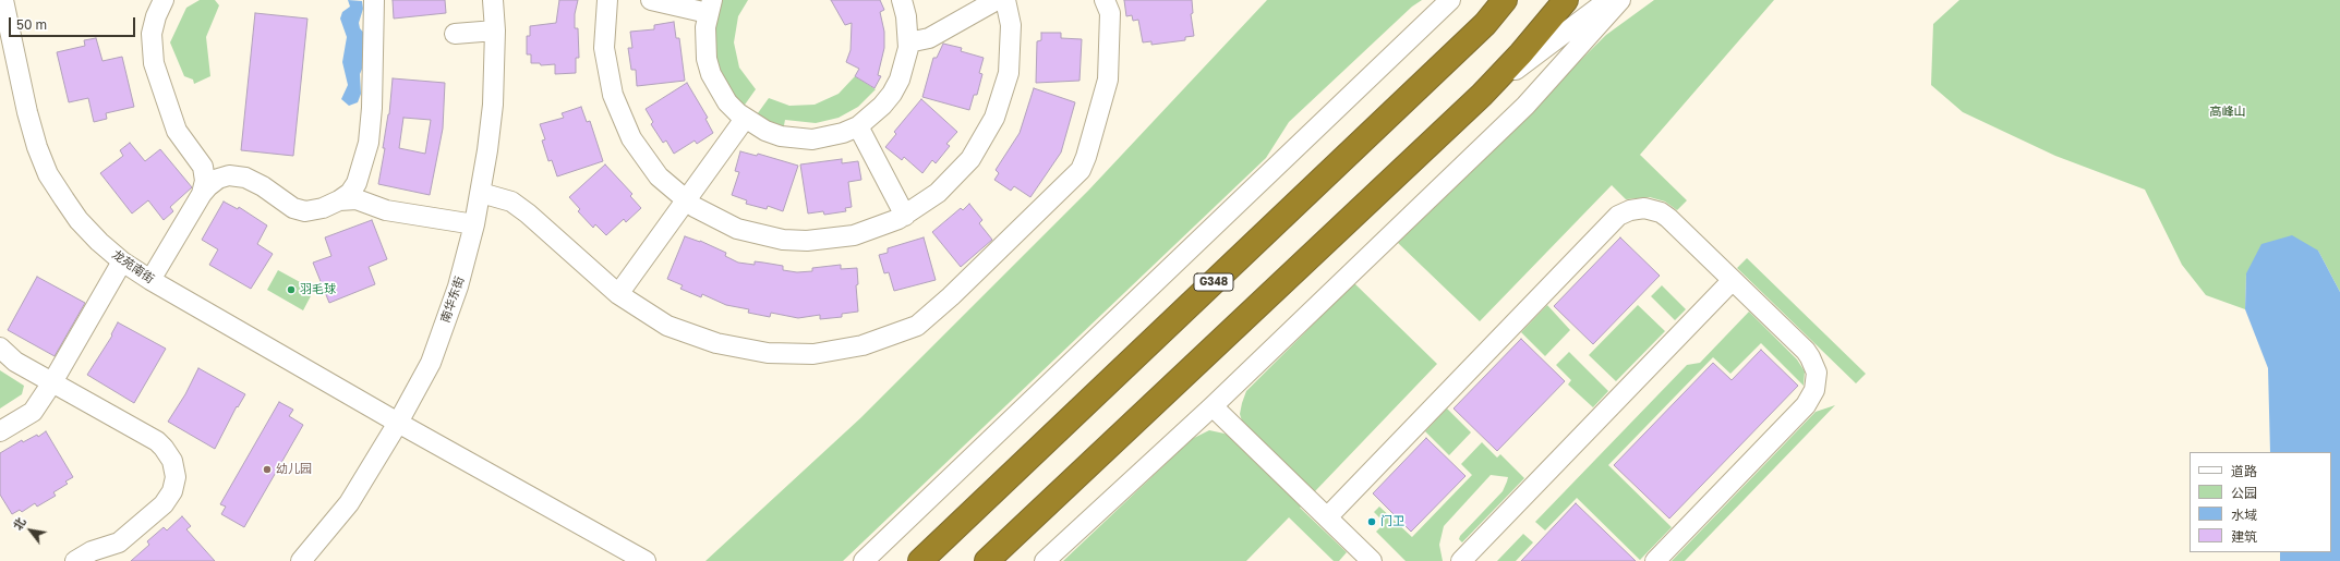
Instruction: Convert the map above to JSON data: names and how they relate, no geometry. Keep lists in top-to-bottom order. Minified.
{"streets":{"highway":["G348"],"street":["龙苑南街","南华东街"]},"crossings":[["龙苑南街","南华东街"]],"parks":["高峰山"],"places":["羽毛球","幼儿园","门卫"],"legend":["道路","公园","水域","建筑"],"scale_bar":"50 m","north":"top left"}
